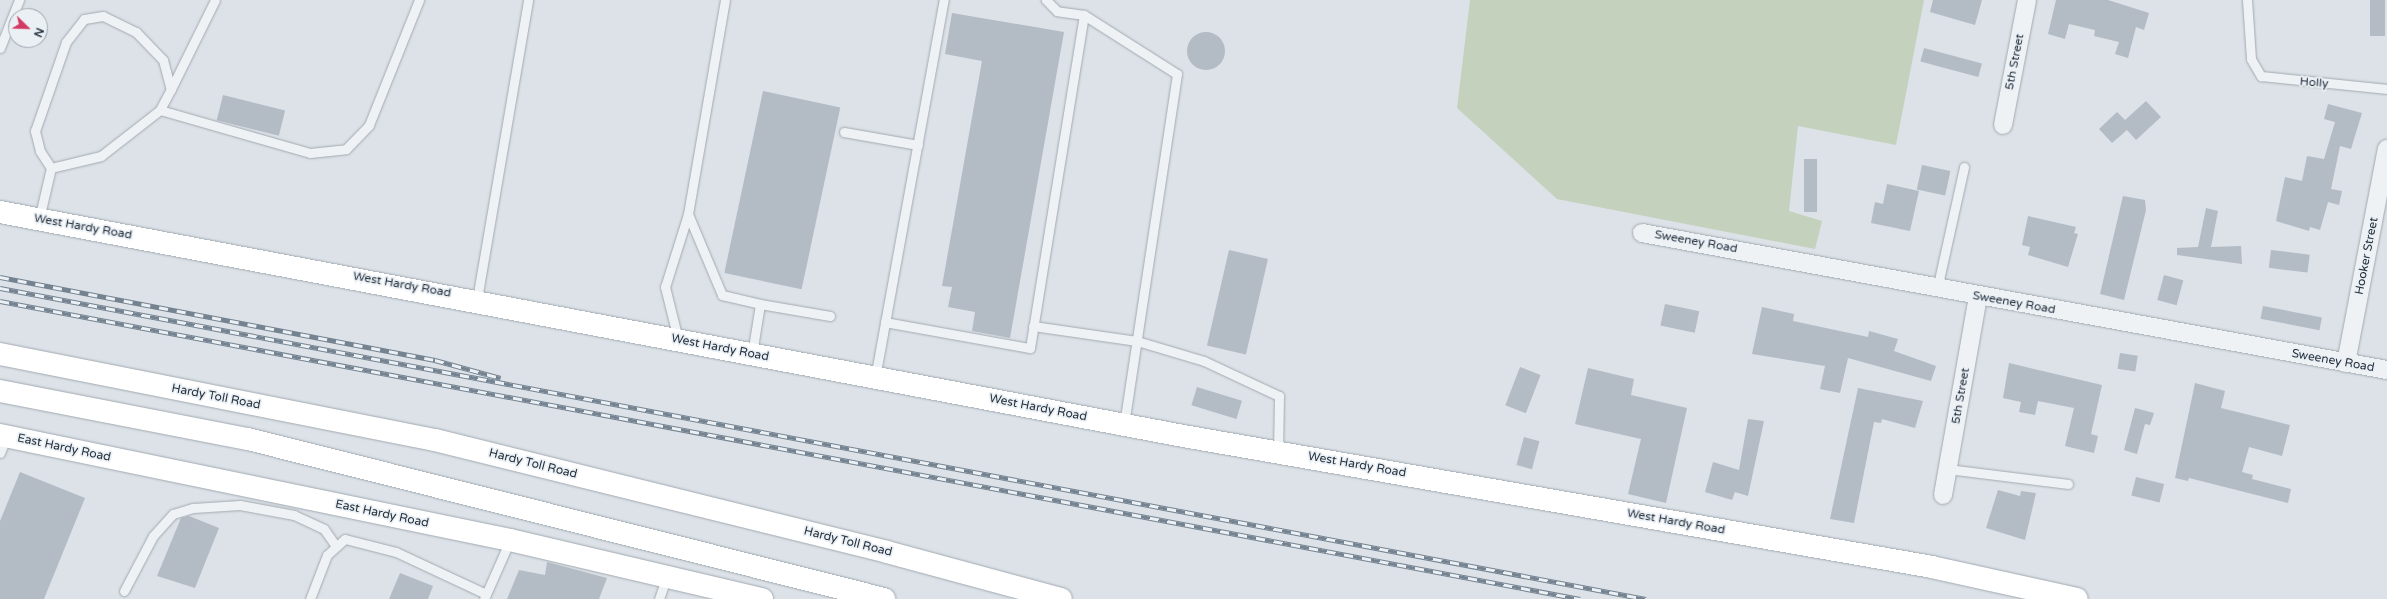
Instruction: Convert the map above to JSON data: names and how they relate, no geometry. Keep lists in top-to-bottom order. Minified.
{"streets":{"main road":["West Hardy Road","Hardy Toll Road","East Hardy Road"],"street":["5th Street","Sweeney Road","Hooker Street"],"lane":["Holly"]},"crossings":[["5th Street","Sweeney Road"],["Sweeney Road","Hooker Street"]],"north":"bottom right"}
